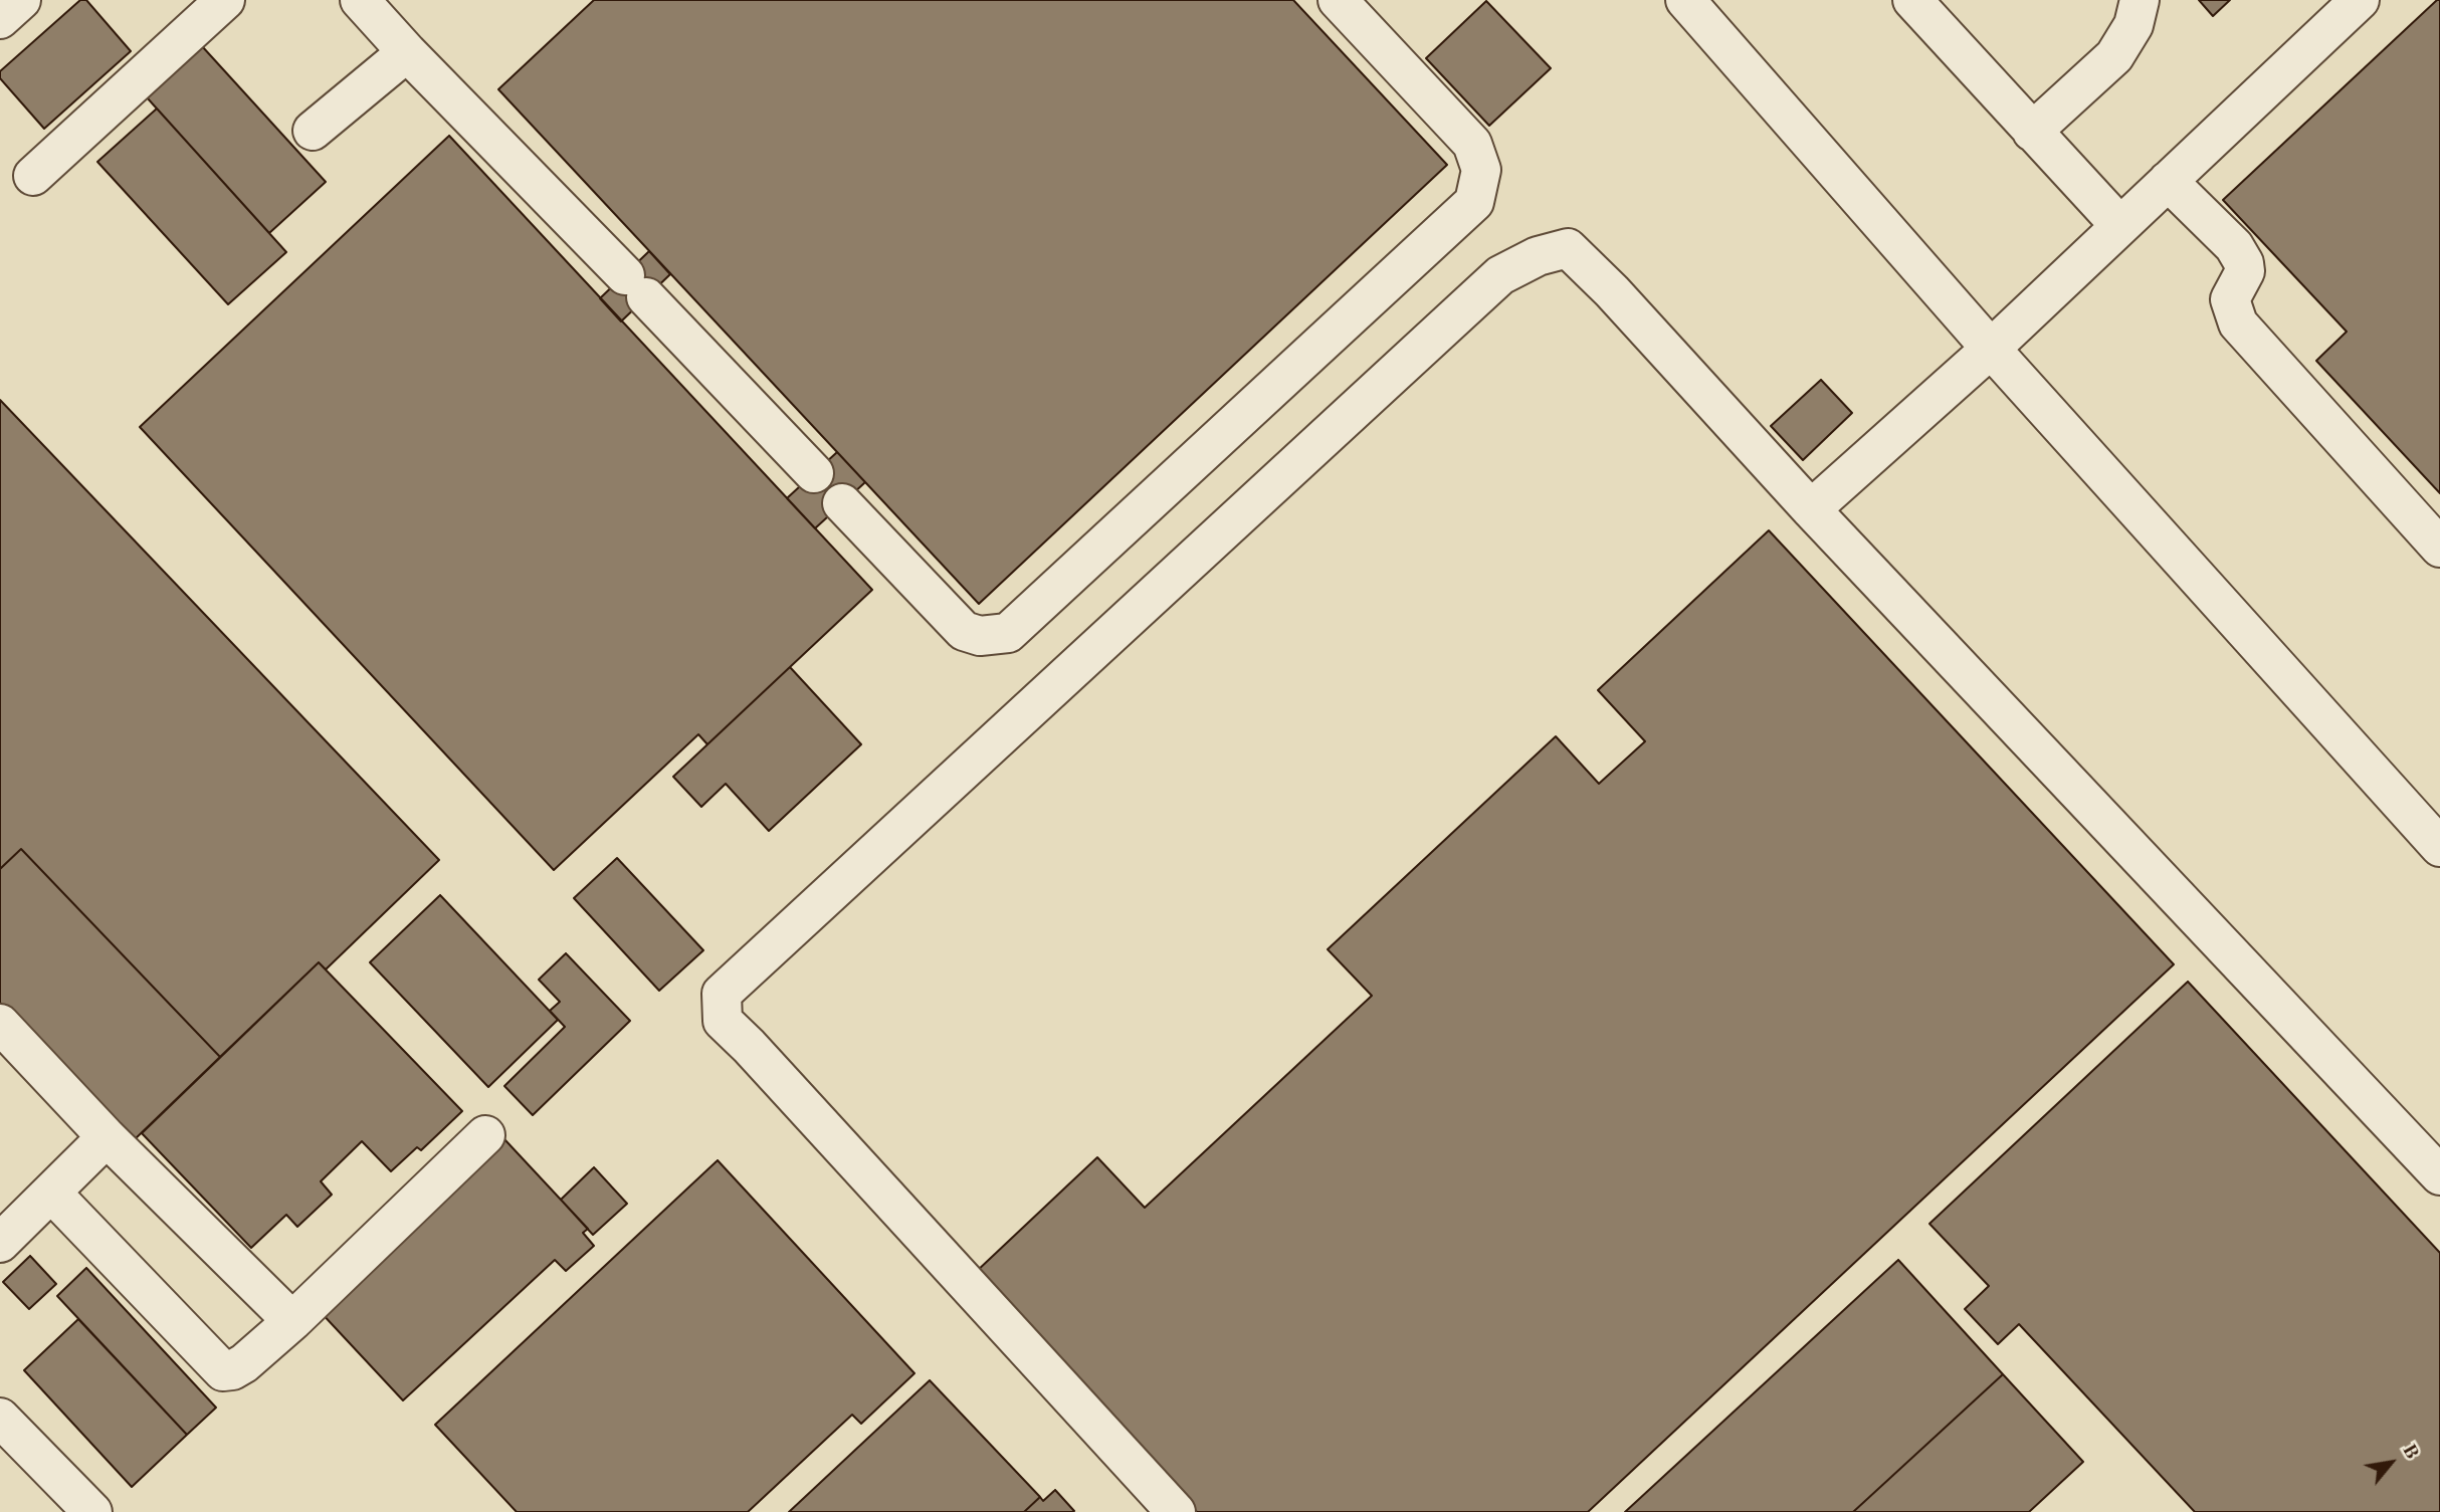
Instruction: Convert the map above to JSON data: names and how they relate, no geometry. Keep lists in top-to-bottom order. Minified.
{"north":"top right"}
